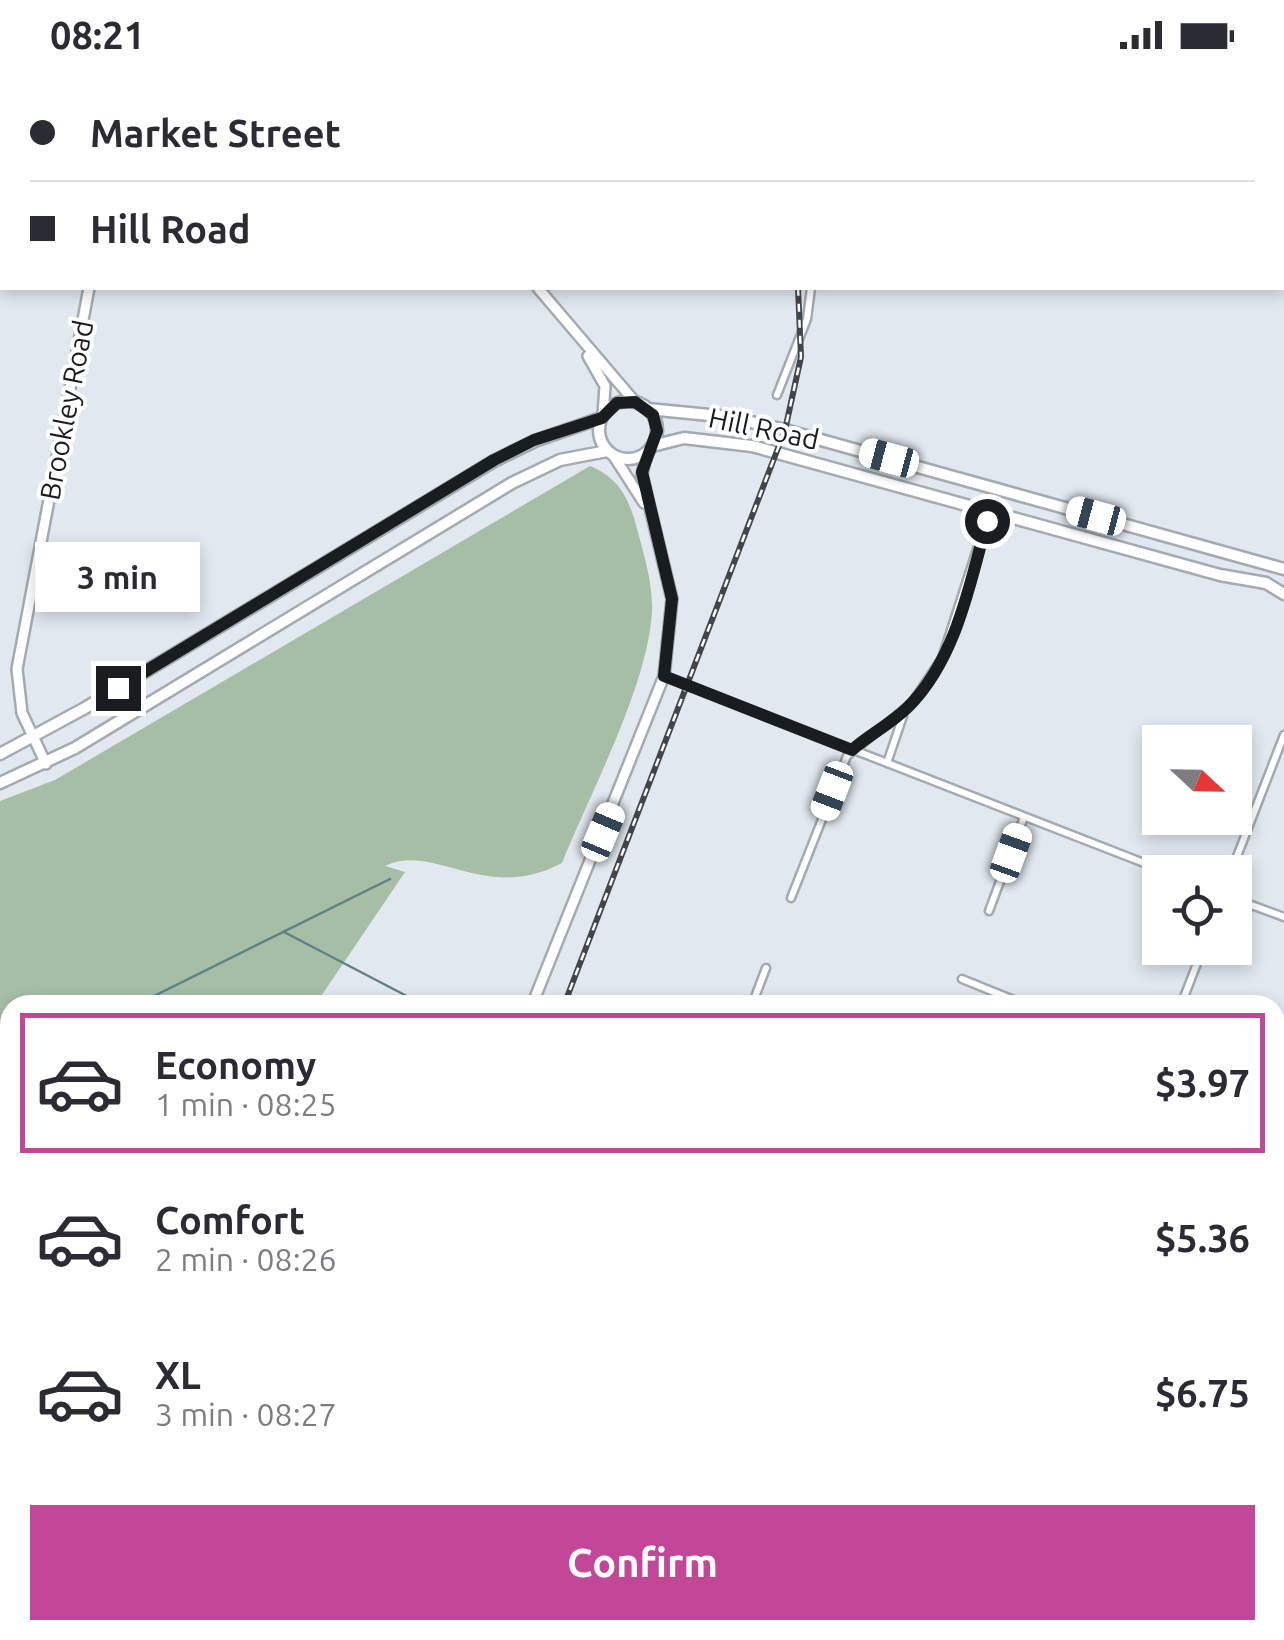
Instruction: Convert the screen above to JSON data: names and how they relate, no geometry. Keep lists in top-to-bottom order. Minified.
{"streets":{"main road":["Hill Road"],"street":["Brookley Road"]},"north":"right","page":{"status":"08:21","banner":["Market Street","Hill Road"],"bubble":"3 min","list":[{"name":"Economy","note":"1 min · 08:25","value":"$3.97"},{"name":"Comfort","note":"2 min · 08:26","value":"$5.36"},{"name":"XL","note":"3 min · 08:27","value":"$6.75"}],"buttons":"Confirm"}}
